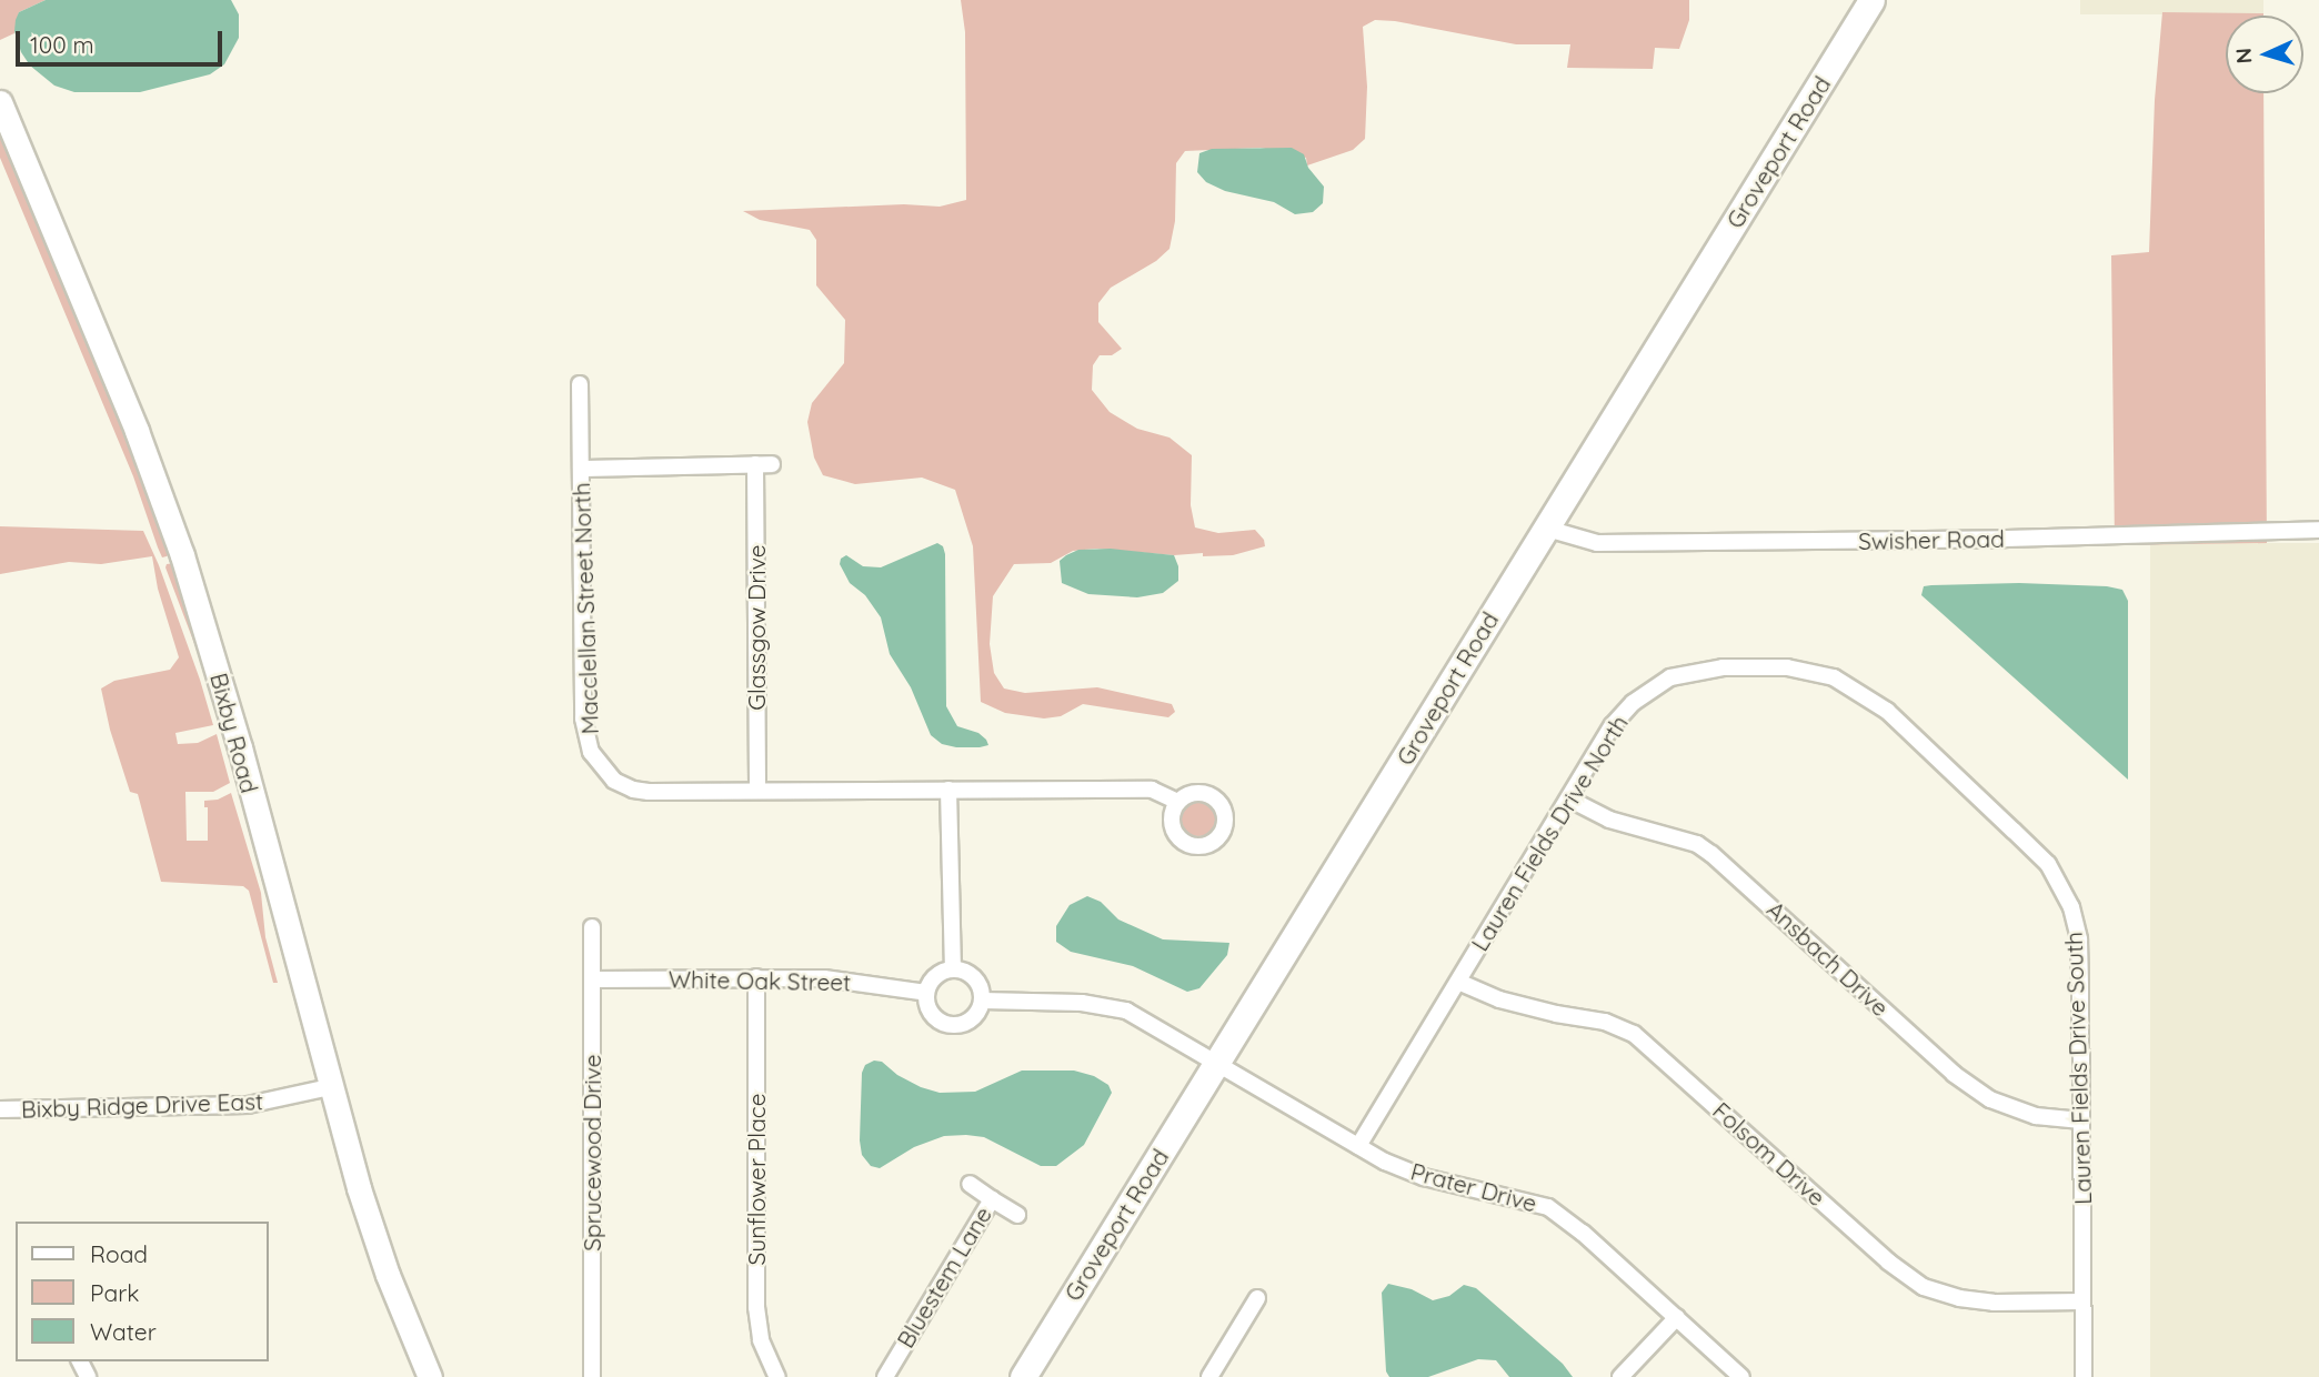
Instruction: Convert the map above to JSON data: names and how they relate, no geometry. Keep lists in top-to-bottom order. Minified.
{"streets":{"main road":["Groveport Road"],"street":["Swisher Road","Macclellan Street North","Glassgow Drive","Bixby Road","Lauren Fields Drive North","Ansbach Drive","White Oak Street","Lauren Fields Drive South","Bixby Ridge Drive East","Sprucewood Drive","Folsom Drive","Sunflower Place","Prater Drive","Bluestem Lane"]},"crossings":[["Groveport Road","Swisher Road"],["Groveport Road","Prater Drive"],["Macclellan Street North","Glassgow Drive"],["Bixby Road","Bixby Ridge Drive East"],["Lauren Fields Drive North","Ansbach Drive"],["Lauren Fields Drive North","Lauren Fields Drive South"],["Lauren Fields Drive North","Folsom Drive"],["Lauren Fields Drive North","Prater Drive"],["Ansbach Drive","Lauren Fields Drive South"],["White Oak Street","Sprucewood Drive"],["White Oak Street","Sunflower Place"],["White Oak Street","Prater Drive"],["Lauren Fields Drive South","Folsom Drive"]],"legend":["Road","Park","Water"],"scale_bar":"100 m","north":"left"}
